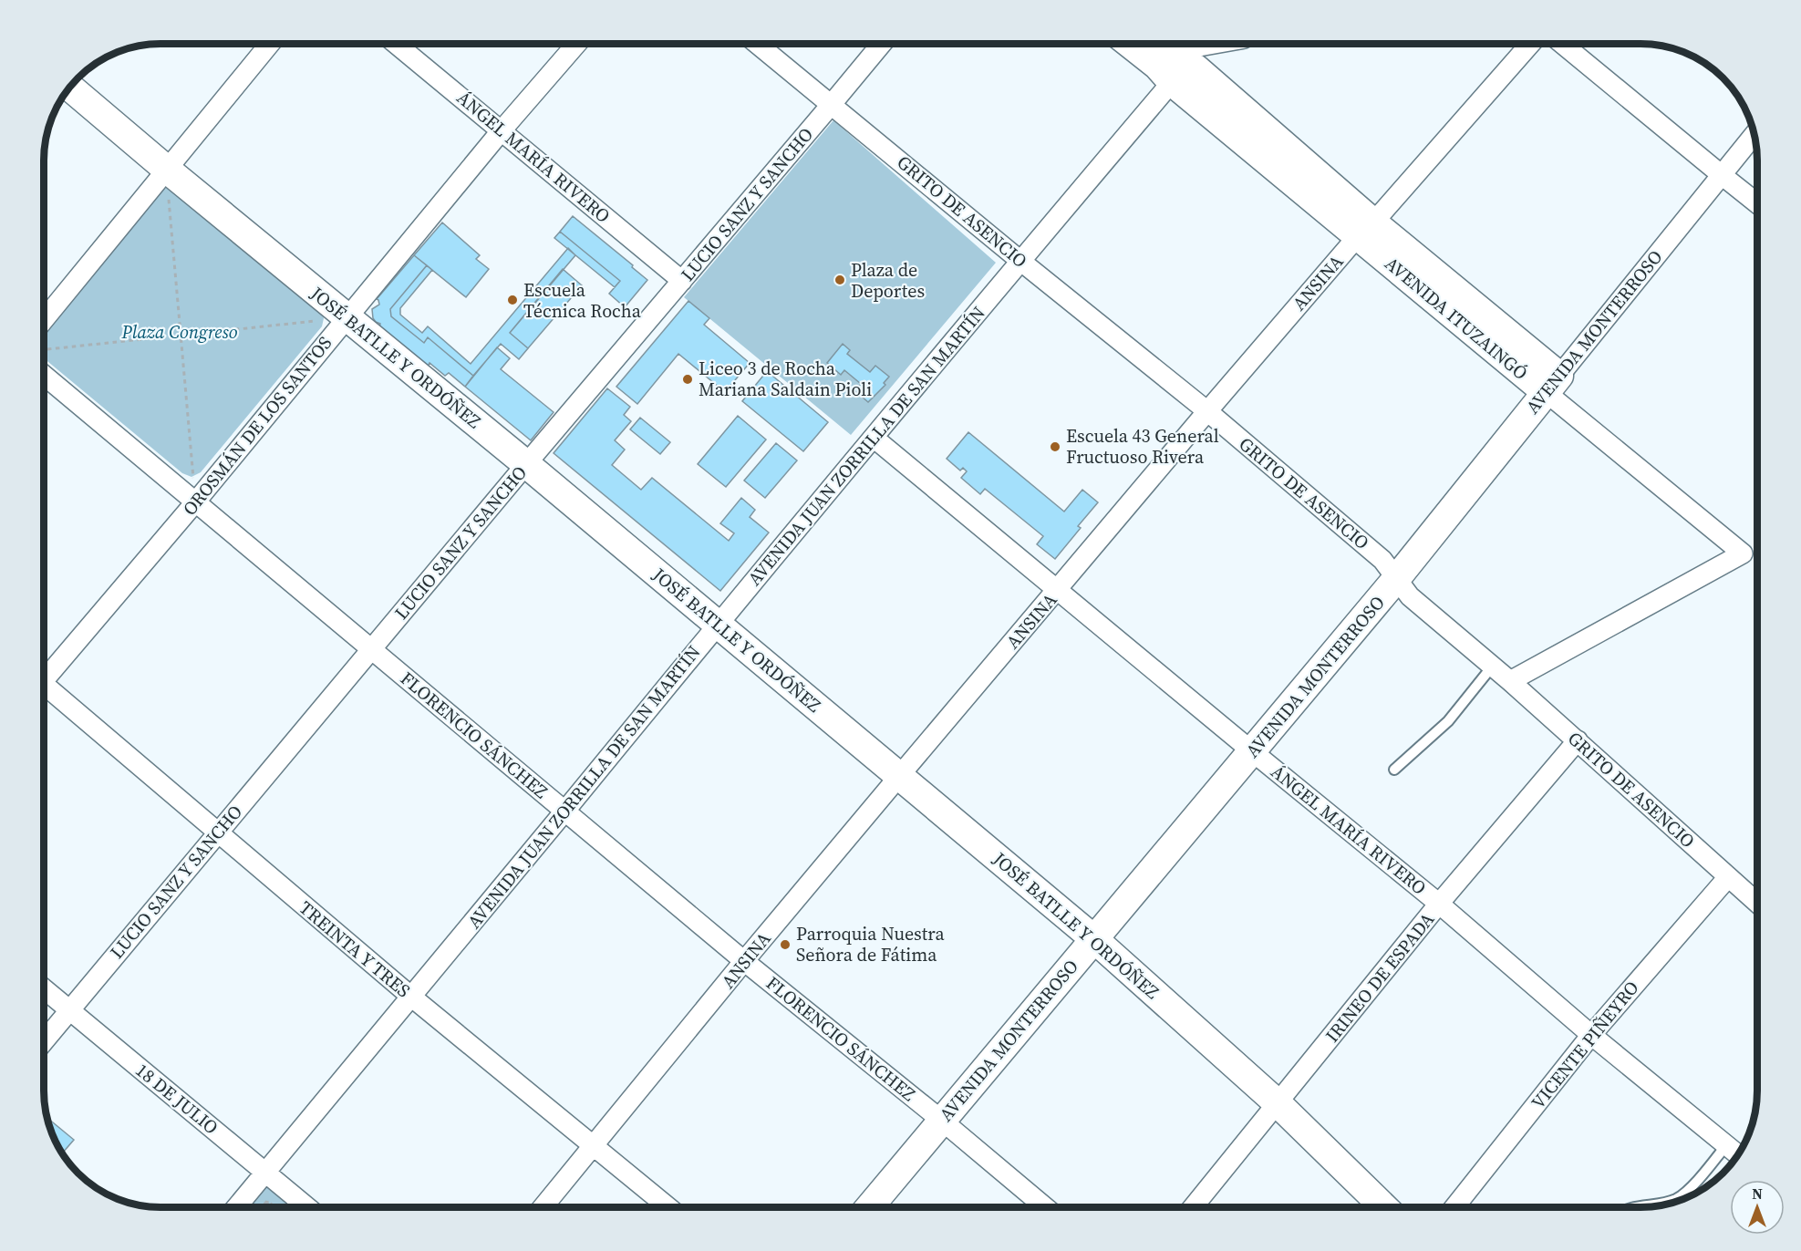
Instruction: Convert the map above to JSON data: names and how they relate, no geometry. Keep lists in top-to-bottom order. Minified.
{"streets":{"street":["ÁNGEL MARÍA RIVERO","LUCIO SANZ Y SANCHO","GRITO DE ASENCIO","ANSINA","AVENIDA ITUZAINGÓ","AVENIDA MONTERROSO","JOSÉ BATLLE Y ORDÓÑEZ","OROSMÁN DE LOS SANTOS","AVENIDA JUAN ZORRILLA DE SAN MARTÍN","FLORENCIO SÁNCHEZ","TREINTA Y TRES","IRINEO DE ESPADA","VICENTE PIÑEYRO","18 DE JULIO"]},"crossings":[["ÁNGEL MARÍA RIVERO","LUCIO SANZ Y SANCHO"],["ÁNGEL MARÍA RIVERO","ANSINA"],["ÁNGEL MARÍA RIVERO","AVENIDA MONTERROSO"],["ÁNGEL MARÍA RIVERO","OROSMÁN DE LOS SANTOS"],["ÁNGEL MARÍA RIVERO","AVENIDA JUAN ZORRILLA DE SAN MARTÍN"],["ÁNGEL MARÍA RIVERO","IRINEO DE ESPADA"],["ÁNGEL MARÍA RIVERO","VICENTE PIÑEYRO"],["LUCIO SANZ Y SANCHO","GRITO DE ASENCIO"],["LUCIO SANZ Y SANCHO","JOSÉ BATLLE Y ORDÓÑEZ"],["LUCIO SANZ Y SANCHO","FLORENCIO SÁNCHEZ"],["LUCIO SANZ Y SANCHO","TREINTA Y TRES"],["LUCIO SANZ Y SANCHO","18 DE JULIO"],["GRITO DE ASENCIO","ANSINA"],["GRITO DE ASENCIO","AVENIDA ITUZAINGÓ"],["GRITO DE ASENCIO","AVENIDA MONTERROSO"],["GRITO DE ASENCIO","AVENIDA JUAN ZORRILLA DE SAN MARTÍN"],["GRITO DE ASENCIO","IRINEO DE ESPADA"],["GRITO DE ASENCIO","VICENTE PIÑEYRO"],["ANSINA","AVENIDA ITUZAINGÓ"],["ANSINA","JOSÉ BATLLE Y ORDÓÑEZ"],["ANSINA","FLORENCIO SÁNCHEZ"],["ANSINA","TREINTA Y TRES"],["AVENIDA ITUZAINGÓ","AVENIDA MONTERROSO"],["AVENIDA ITUZAINGÓ","AVENIDA JUAN ZORRILLA DE SAN MARTÍN"],["AVENIDA MONTERROSO","JOSÉ BATLLE Y ORDÓÑEZ"],["AVENIDA MONTERROSO","FLORENCIO SÁNCHEZ"],["JOSÉ BATLLE Y ORDÓÑEZ","OROSMÁN DE LOS SANTOS"],["JOSÉ BATLLE Y ORDÓÑEZ","AVENIDA JUAN ZORRILLA DE SAN MARTÍN"],["JOSÉ BATLLE Y ORDÓÑEZ","IRINEO DE ESPADA"],["OROSMÁN DE LOS SANTOS","FLORENCIO SÁNCHEZ"],["AVENIDA JUAN ZORRILLA DE SAN MARTÍN","FLORENCIO SÁNCHEZ"],["AVENIDA JUAN ZORRILLA DE SAN MARTÍN","TREINTA Y TRES"],["AVENIDA JUAN ZORRILLA DE SAN MARTÍN","18 DE JULIO"]],"parks":["Plaza Congreso"],"places":["Plaza de Deportes","Escuela Técnica Rocha","Liceo 3 de Rocha Mariana Saldain Pioli","Escuela 43 General Fructuoso Rivera","Parroquia Nuestra Señora de Fátima"],"north":"top"}
